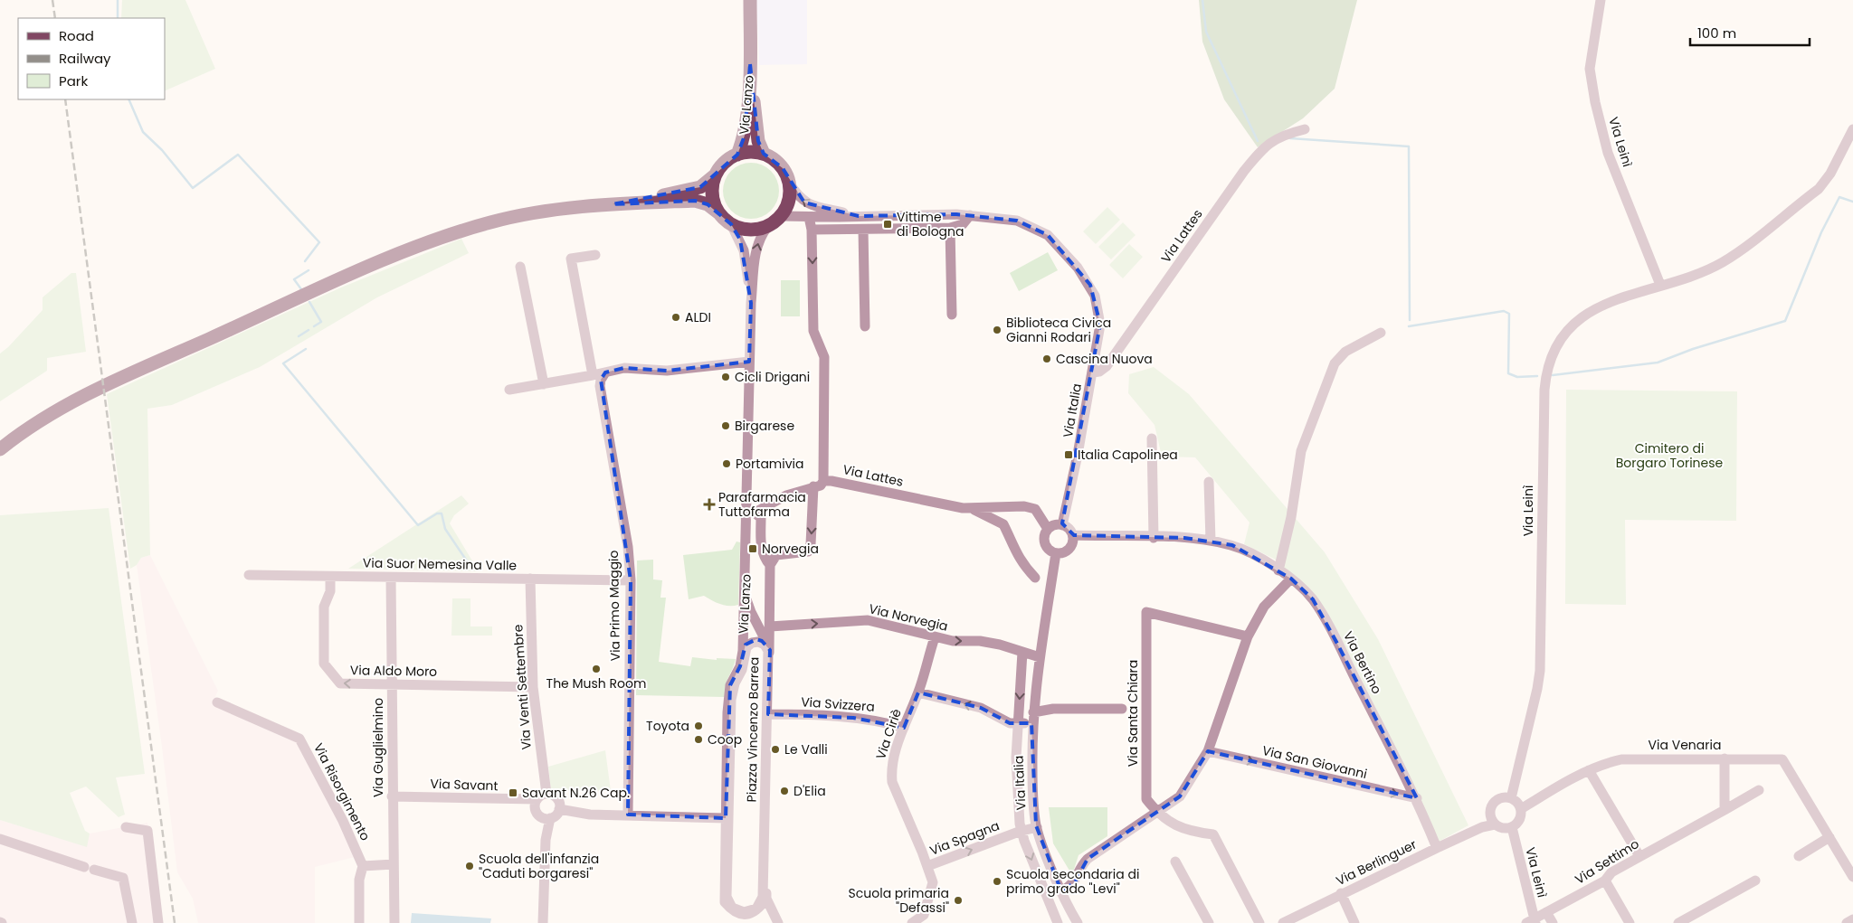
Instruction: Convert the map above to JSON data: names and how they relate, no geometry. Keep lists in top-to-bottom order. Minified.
{"streets":{"main road":["Via Lanzo"],"street":["Via Leinì","Via Lattes","Via Italia","Via Suor Nemesina Valle","Via Primo Maggio","Via Norvegia","Via Bertino","Via Aldo Moro","Via Venti Settembre","Via Svizzera","Via Santa Chiara","Piazza Vincenzo Barrea","Via Ciriè","Via Venaria","Via Guglielmino","Via San Giovanni","Via Savant","Via Risorgimento","Via Spagna","Via Settimo","Via Berlinguer"]},"crossings":[["Via Lanzo","Via Lattes"],["Via Lanzo","Via Italia"],["Via Leinì","Via Venaria"],["Via Leinì","Via Settimo"],["Via Leinì","Via Berlinguer"],["Via Lattes","Via Italia"],["Via Lattes","Via Bertino"],["Via Italia","Via Norvegia"],["Via Italia","Via Bertino"],["Via Italia","Via Spagna"],["Via Suor Nemesina Valle","Via Primo Maggio"],["Via Suor Nemesina Valle","Via Aldo Moro"],["Via Suor Nemesina Valle","Via Venti Settembre"],["Via Suor Nemesina Valle","Via Guglielmino"],["Via Norvegia","Via Ciriè"],["Via Bertino","Via San Giovanni"],["Via Bertino","Via Berlinguer"],["Via Aldo Moro","Via Venti Settembre"],["Via Aldo Moro","Via Guglielmino"],["Via Venti Settembre","Via Savant"],["Via Svizzera","Via Ciriè"],["Via Ciriè","Via Spagna"],["Via Venaria","Via Berlinguer"],["Via Guglielmino","Via Savant"]],"one_way":["Via San Giovanni","Via Spagna"],"parks":["Cimitero di Borgaro Torinese"],"places":{"transit":["Vittime di Bologna","Italia Capolinea","Norvegia","Savant N.26 Cap."],"other":["ALDI","Biblioteca Civica Gianni Rodari","Cascina Nuova","Cicli Drigani","Birgarese","Portamivia","The Mush Room","Toyota","Coop","Le Valli","D'Elia","Scuola dell'infanzia \"Caduti borgaresi\"","Scuola secondaria di primo grado \"Levi\"","Scuola primaria \"Defassi\""],"health":["Parafarmacia Tuttofarma"]},"legend":["Road","Railway","Park"],"scale_bar":"100 m"}
